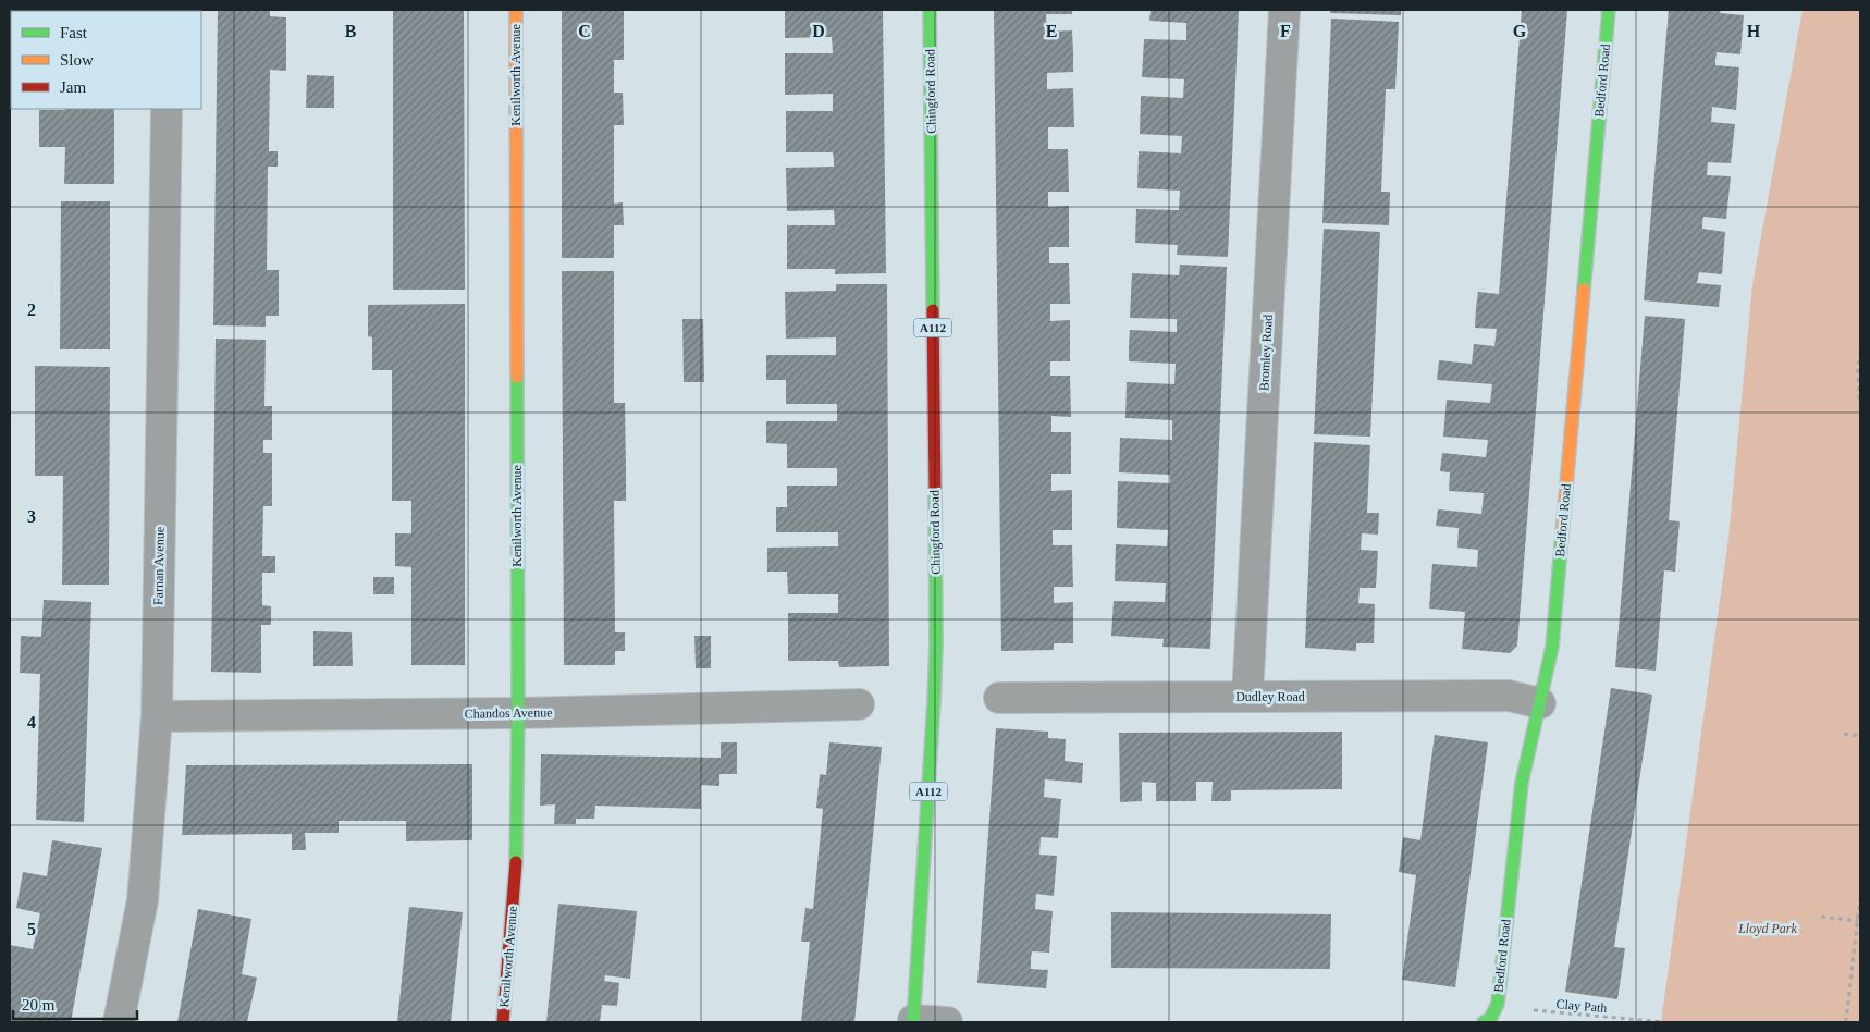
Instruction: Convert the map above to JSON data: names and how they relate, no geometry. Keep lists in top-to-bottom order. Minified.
{"streets":{"street":["Kenilworth Avenue","Bedford Road","Chingford Road","A112","Bromley Road","Farnan Avenue","Dudley Road","Chandos Avenue"],"path":["Clay Path"]},"crossings":[["Kenilworth Avenue","Chandos Avenue"],["Bedford Road","Dudley Road"],["Bedford Road","Clay Path"],["Bromley Road","Dudley Road"],["Farnan Avenue","Chandos Avenue"]],"parks":["Lloyd Park"],"legend":["Fast","Slow","Jam"],"scale_bar":"20 m","grid":{"columns":["B","C","D","E","F","G","H"],"rows":["2","3","4","5"]}}
